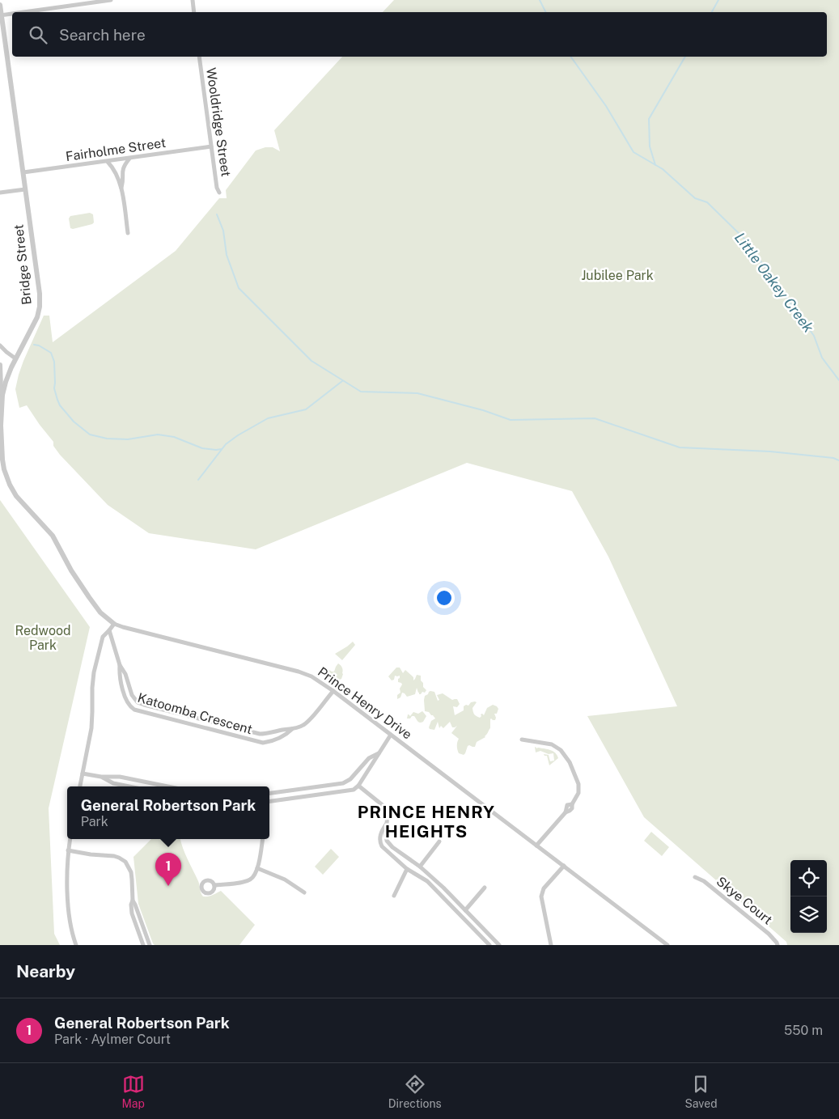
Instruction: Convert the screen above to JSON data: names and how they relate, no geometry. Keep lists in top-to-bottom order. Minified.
{"streets":{"street":["Wooldridge Street","Fairholme Street","Bridge Street","Prince Henry Drive","Katoomba Crescent","Skye Court"]},"crossings":[["Wooldridge Street","Fairholme Street"],["Fairholme Street","Bridge Street"],["Bridge Street","Prince Henry Drive"],["Prince Henry Drive","Katoomba Crescent"]],"districts":["PRINCE HENRY HEIGHTS"],"water":["Little Oakey Creek"],"parks":["Jubilee Park","Redwood Park"],"page":{"search":"Search here","popup":["General Robertson Park","Park"],"pins":"1","heading":"Nearby","list":[{"mark":"1","name":"General Robertson Park","note":"Park · Aylmer Court","value":"550 m"}],"nav":["Map","Directions","Saved"]}}
